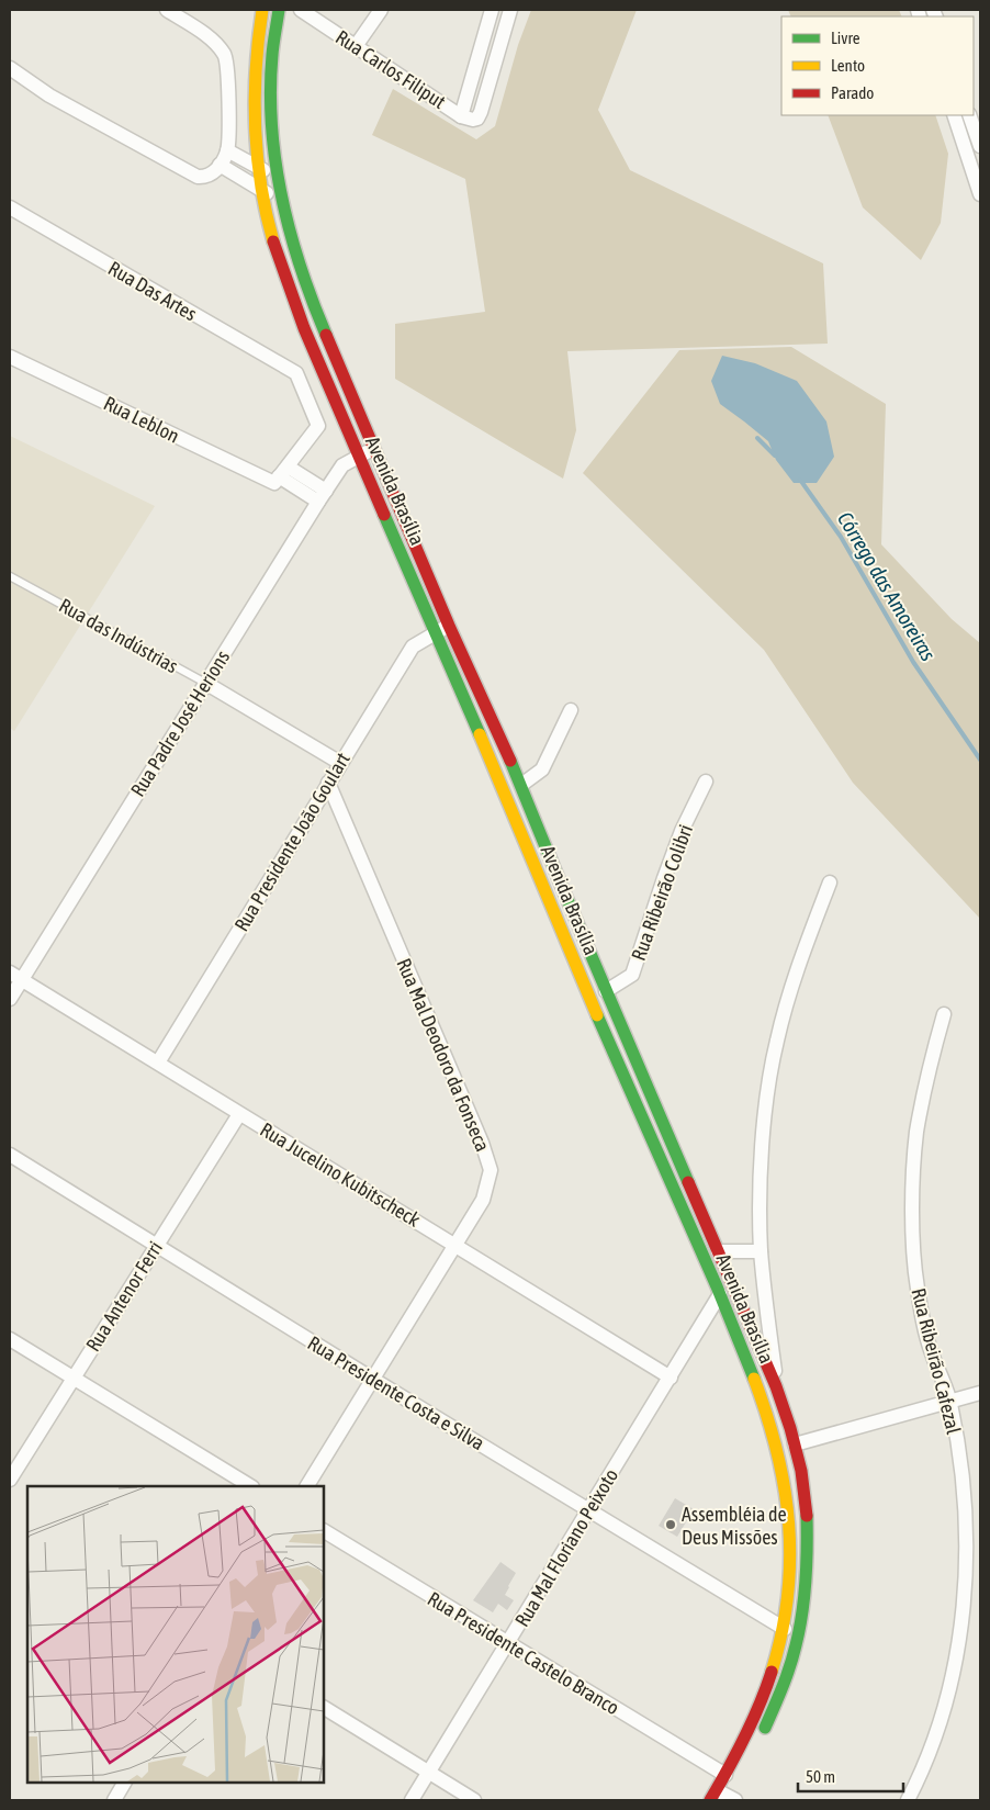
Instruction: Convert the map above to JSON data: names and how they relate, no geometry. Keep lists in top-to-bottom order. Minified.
{"streets":{"main road":["Avenida Brasília"],"street":["Rua Carlos Filiput","Rua Das Artes","Rua Leblon","Rua das Indústrias","Rua Padre José Herions","Rua Presidente João Goulart","Rua Ribeirão Colibri","Rua Mal Deodoro da Fonseca","Rua Jucelino Kubitscheck","Rua Antenor Ferri","Rua Ribeirão Cafezal","Rua Presidente Costa e Silva","Rua Mal Floriano Peixoto","Rua Presidente Castelo Branco"]},"crossings":[["Rua Das Artes","Rua Leblon"],["Rua Leblon","Rua Padre José Herions"],["Avenida Brasília","Rua Padre José Herions"],["Avenida Brasília","Rua Presidente João Goulart"],["Avenida Brasília","Rua Ribeirão Colibri"],["Avenida Brasília","Rua Presidente Costa e Silva"],["Avenida Brasília","Rua Mal Floriano Peixoto"],["Avenida Brasília","Rua Presidente Castelo Branco"],["Rua das Indústrias","Rua Padre José Herions"],["Rua das Indústrias","Rua Presidente João Goulart"],["Rua Padre José Herions","Rua Jucelino Kubitscheck"],["Rua Presidente João Goulart","Rua Mal Deodoro da Fonseca"],["Rua Presidente João Goulart","Rua Jucelino Kubitscheck"],["Rua Mal Deodoro da Fonseca","Rua Jucelino Kubitscheck"],["Rua Mal Deodoro da Fonseca","Rua Presidente Costa e Silva"],["Rua Jucelino Kubitscheck","Rua Antenor Ferri"],["Rua Jucelino Kubitscheck","Rua Mal Floriano Peixoto"],["Rua Antenor Ferri","Rua Presidente Costa e Silva"],["Rua Presidente Costa e Silva","Rua Mal Floriano Peixoto"],["Rua Mal Floriano Peixoto","Rua Presidente Castelo Branco"]],"water":["Córrego das Amoreiras"],"places":["Assembléia de Deus Missões"],"legend":["Livre","Lento","Parado"],"scale_bar":"50 m"}
